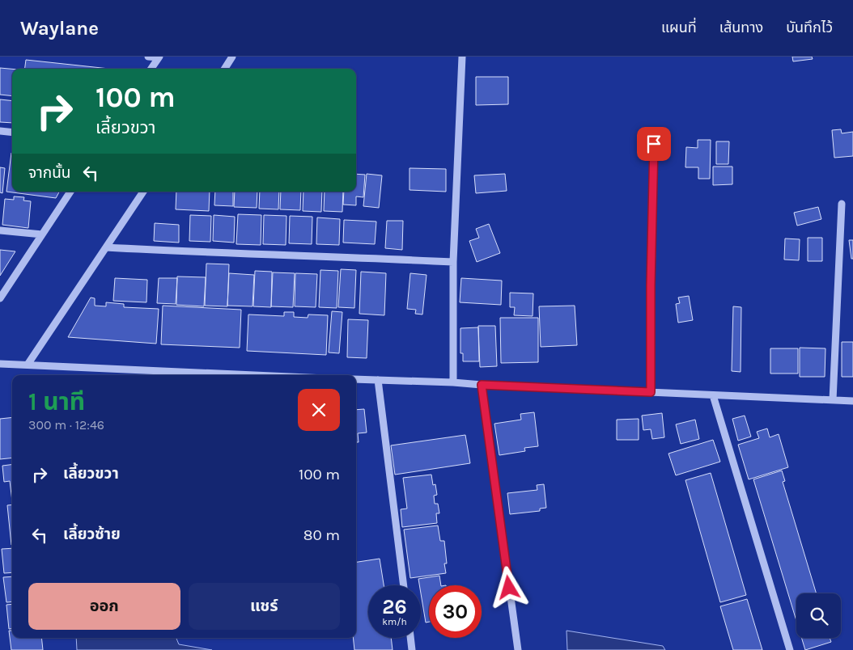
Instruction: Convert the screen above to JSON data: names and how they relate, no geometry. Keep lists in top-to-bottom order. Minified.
{"page":{"header":"Waylane","nav":["แผนที่","เส้นทาง","บันทึกไว้"],"turn":["100 m","เลี้ยวขวา"],"then":"จากนั้น","heading":["1 นาที","300 m · 12:46"],"list":[{"name":"เลี้ยวขวา","value":"100 m"},{"name":"เลี้ยวซ้าย","value":"80 m"}],"buttons":["ออก","แชร์"],"speed":"26 km/h","limit":"30"}}
